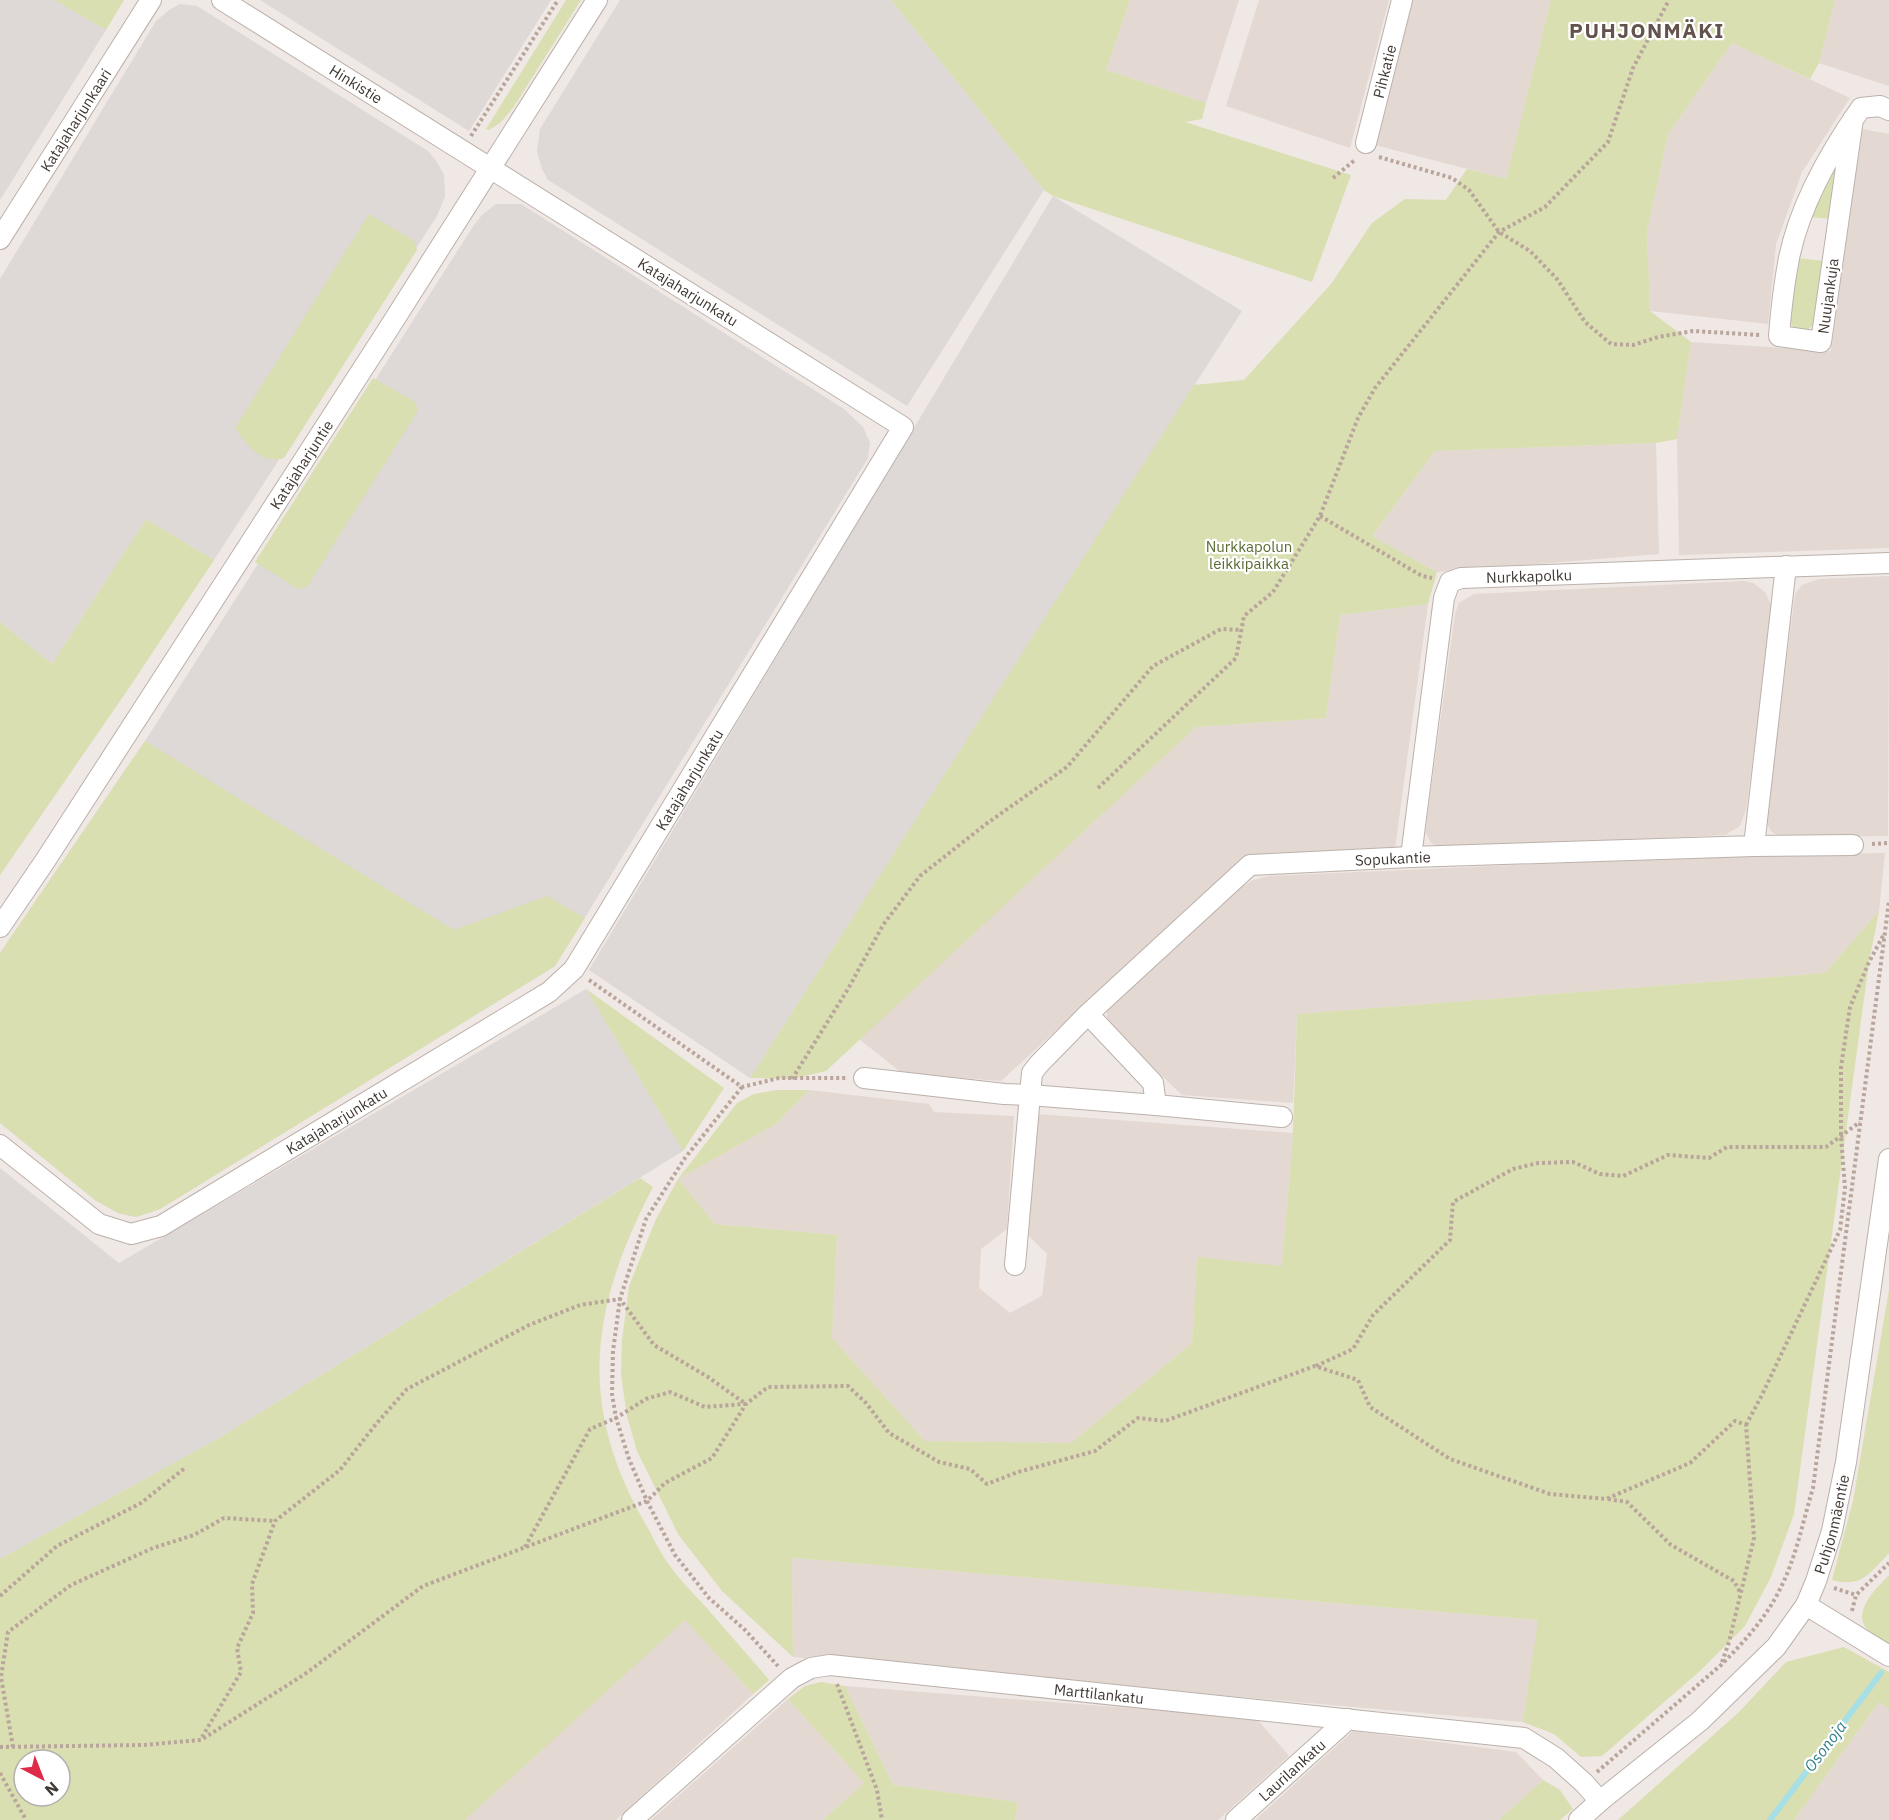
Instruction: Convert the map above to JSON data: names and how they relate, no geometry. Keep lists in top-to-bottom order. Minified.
{"streets":{"street":["Pihkatie","Hinkistie","Katajaharjunkaari","Katajaharjunkatu","Nuujankuja","Katajaharjuntie","Nurkkapolku","Sopukantie","Puhjonmäentie","Marttilankatu","Laurilankatu"]},"crossings":[["Hinkistie","Katajaharjunkatu"],["Hinkistie","Katajaharjuntie"],["Katajaharjunkatu","Katajaharjuntie"],["Puhjonmäentie","Marttilankatu"],["Marttilankatu","Laurilankatu"]],"districts":["PUHJONMÄKI"],"water":["Osonoja"],"parks":["Nurkkapolun leikkipaikka"],"north":"bottom right"}
